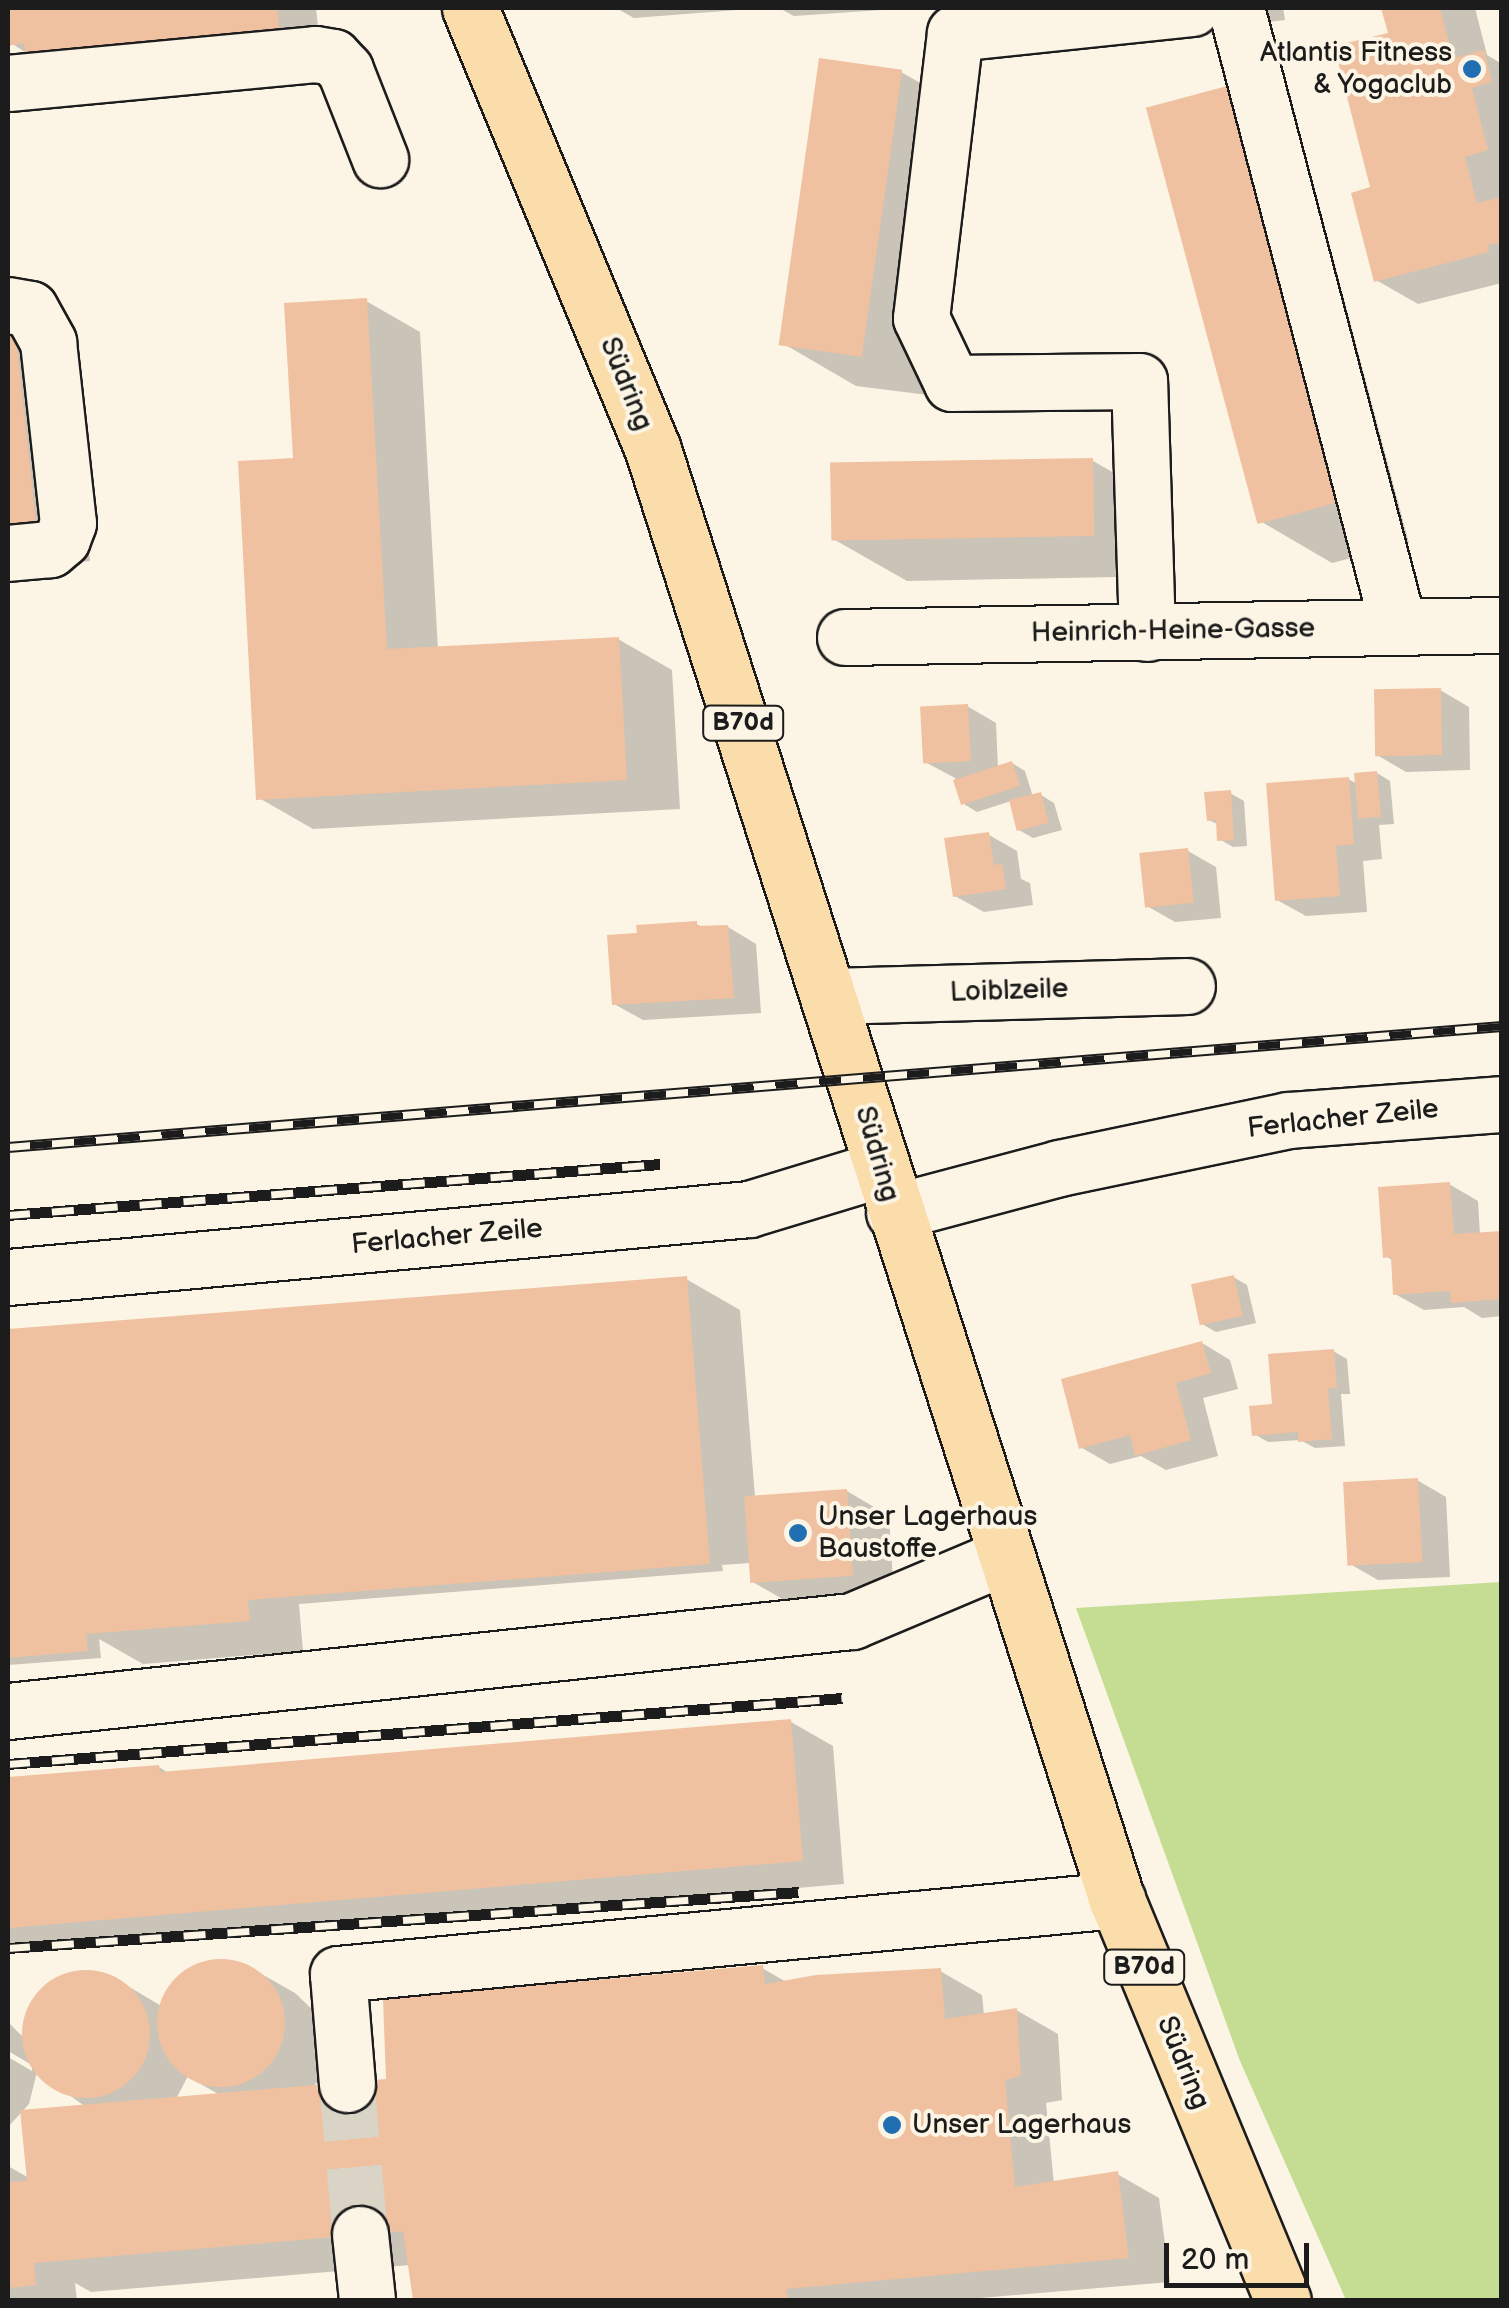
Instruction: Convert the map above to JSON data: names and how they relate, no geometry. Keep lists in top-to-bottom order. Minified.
{"streets":{"main road":["Südring","B70d"],"street":["Heinrich-Heine-Gasse","Loiblzeile","Ferlacher Zeile"]},"crossings":[["Südring","Loiblzeile"],["Südring","Ferlacher Zeile"]],"places":["Atlantis Fitness & Yogaclub","Unser Lagerhaus Baustoffe","Unser Lagerhaus"],"scale_bar":"20 m"}
